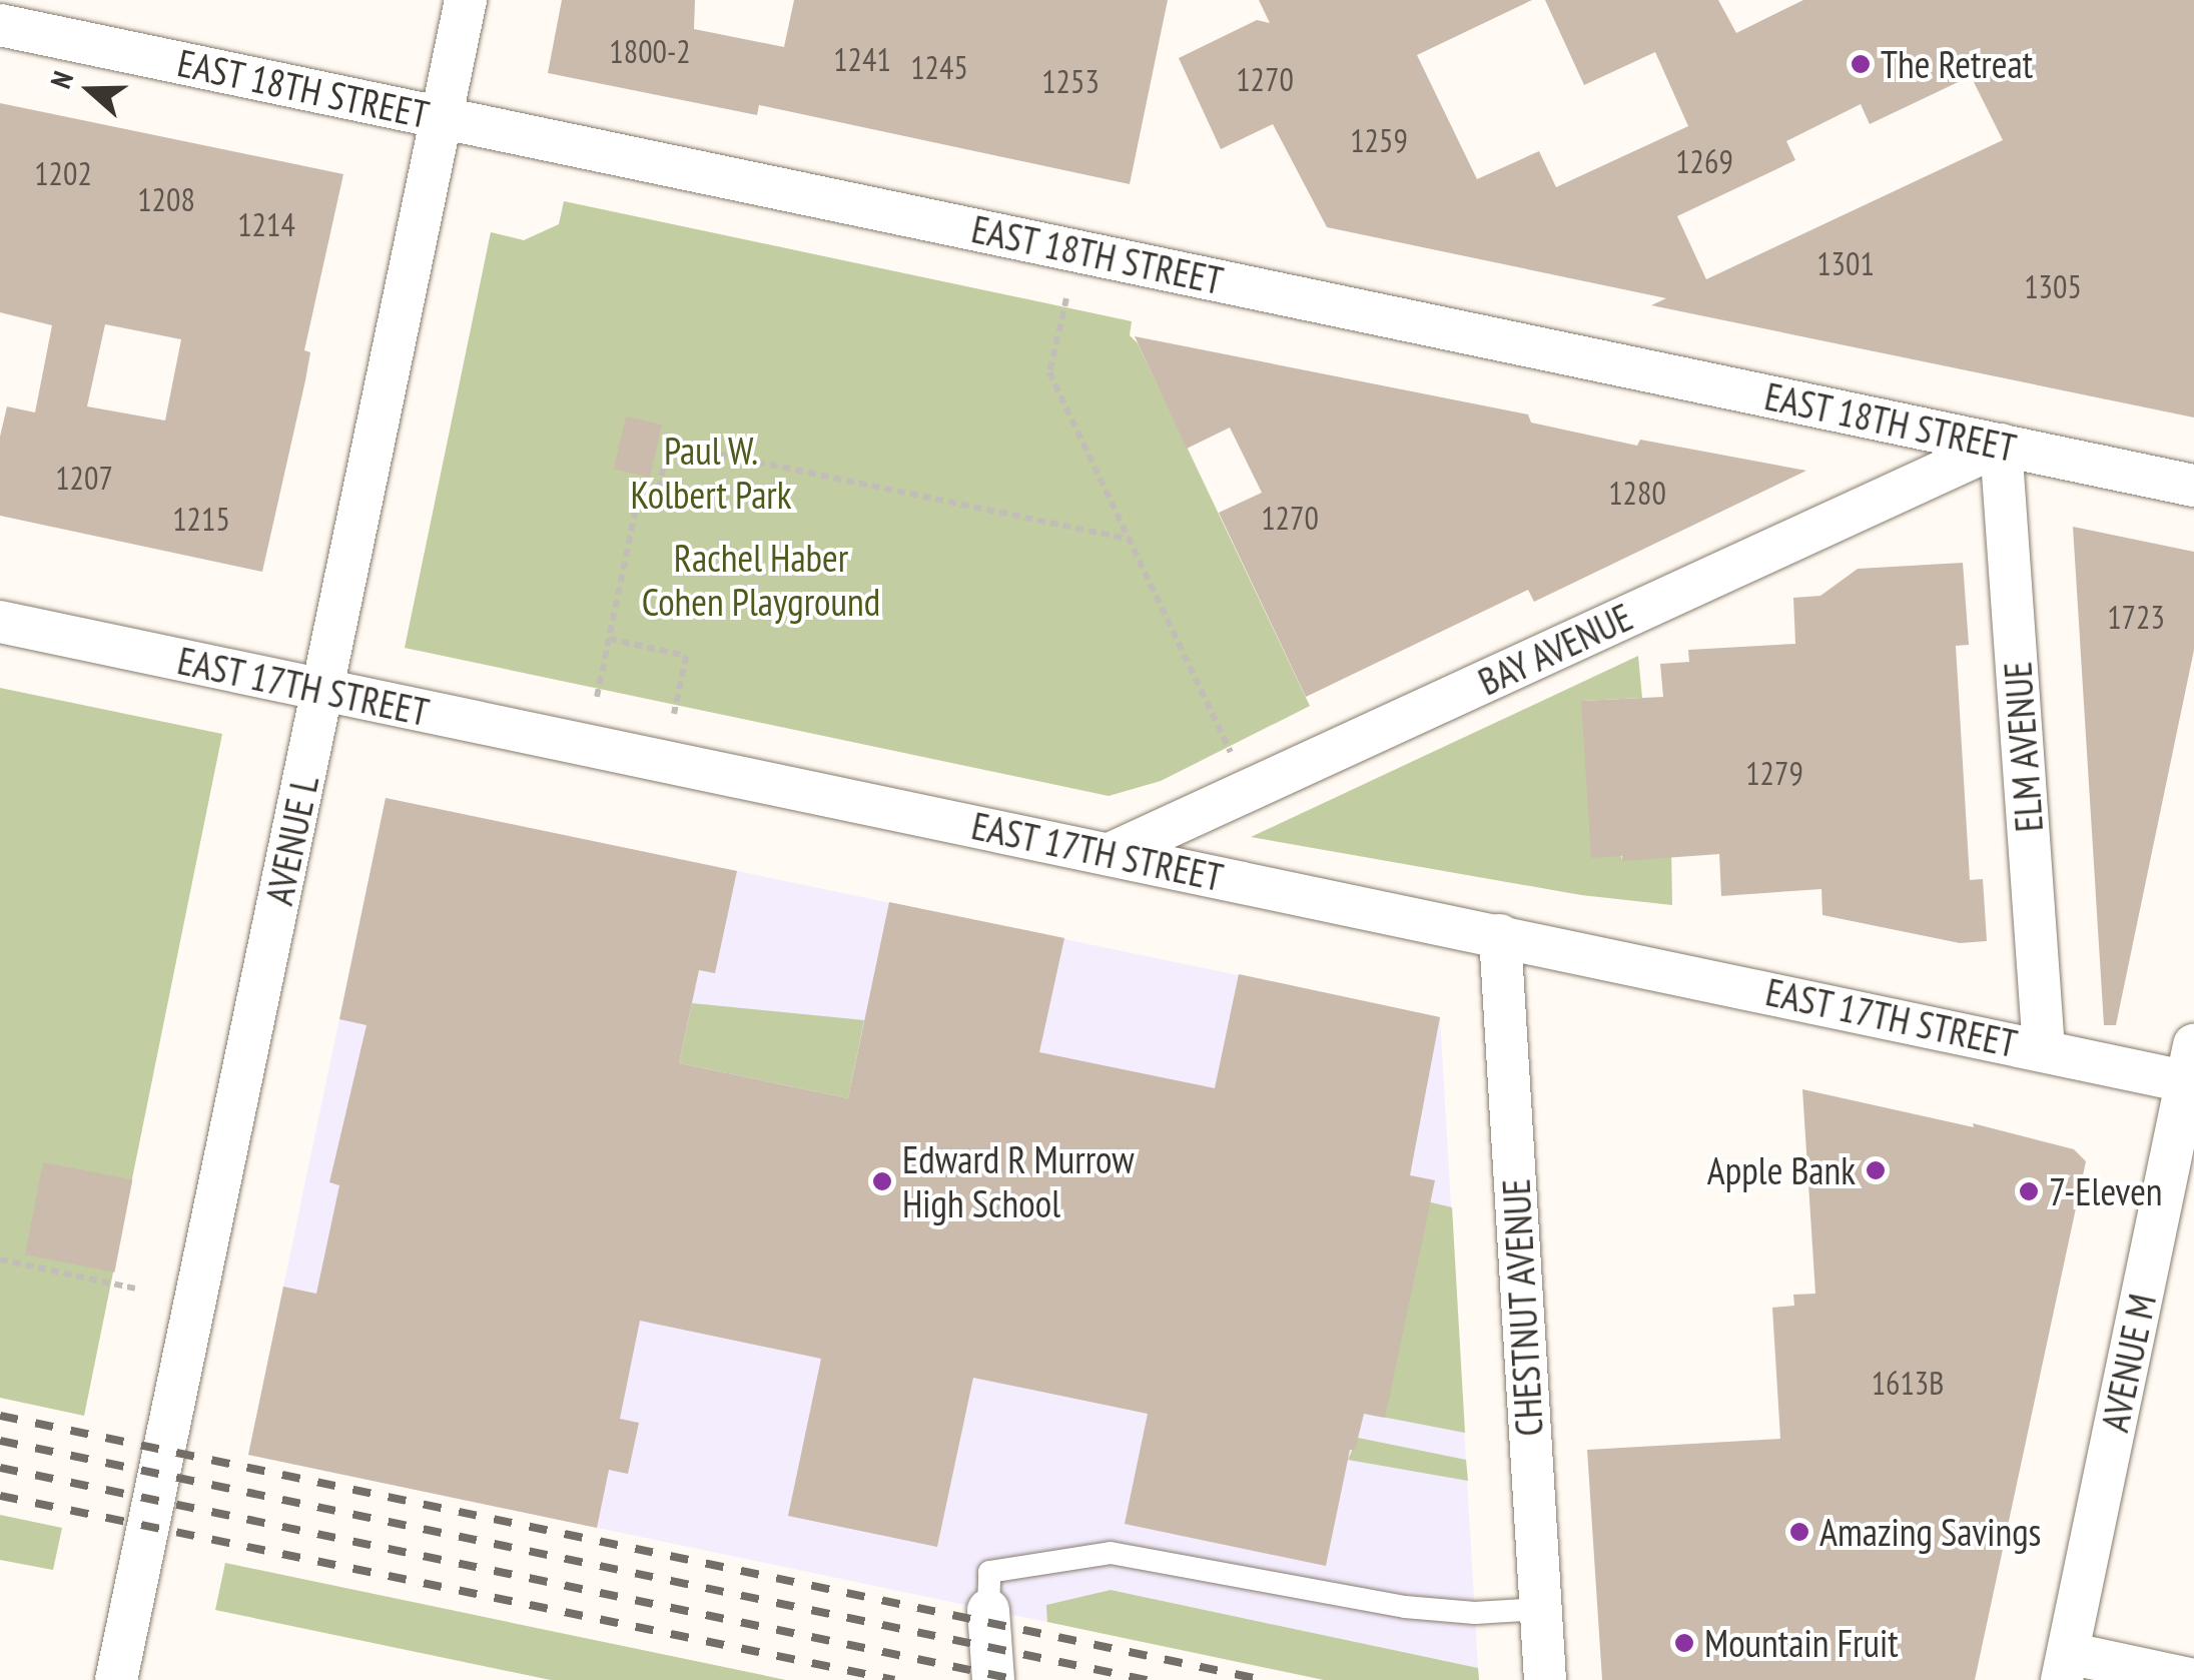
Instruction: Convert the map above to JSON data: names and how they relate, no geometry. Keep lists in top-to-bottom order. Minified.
{"streets":{"street":["EAST 18TH STREET","BAY AVENUE","EAST 17TH STREET","ELM AVENUE","AVENUE L","CHESTNUT AVENUE","AVENUE M"]},"crossings":[["EAST 18TH STREET","BAY AVENUE"],["EAST 18TH STREET","ELM AVENUE"],["EAST 18TH STREET","AVENUE L"],["BAY AVENUE","EAST 17TH STREET"],["BAY AVENUE","ELM AVENUE"],["EAST 17TH STREET","ELM AVENUE"],["EAST 17TH STREET","AVENUE L"],["EAST 17TH STREET","CHESTNUT AVENUE"],["EAST 17TH STREET","AVENUE M"]],"parks":["Paul W. Kolbert Park","Rachel Haber Cohen Playground"],"places":["The Retreat","Apple Bank","Edward R Murrow High School","7-Eleven","Amazing Savings","Mountain Fruit"],"house_numbers":["1800-2","1241","1245","1270","1253","1259","1269","1202","1208","1214","1301","1305","1207","1280","1270","1215","1723","1279","1613B"],"north":"left"}
